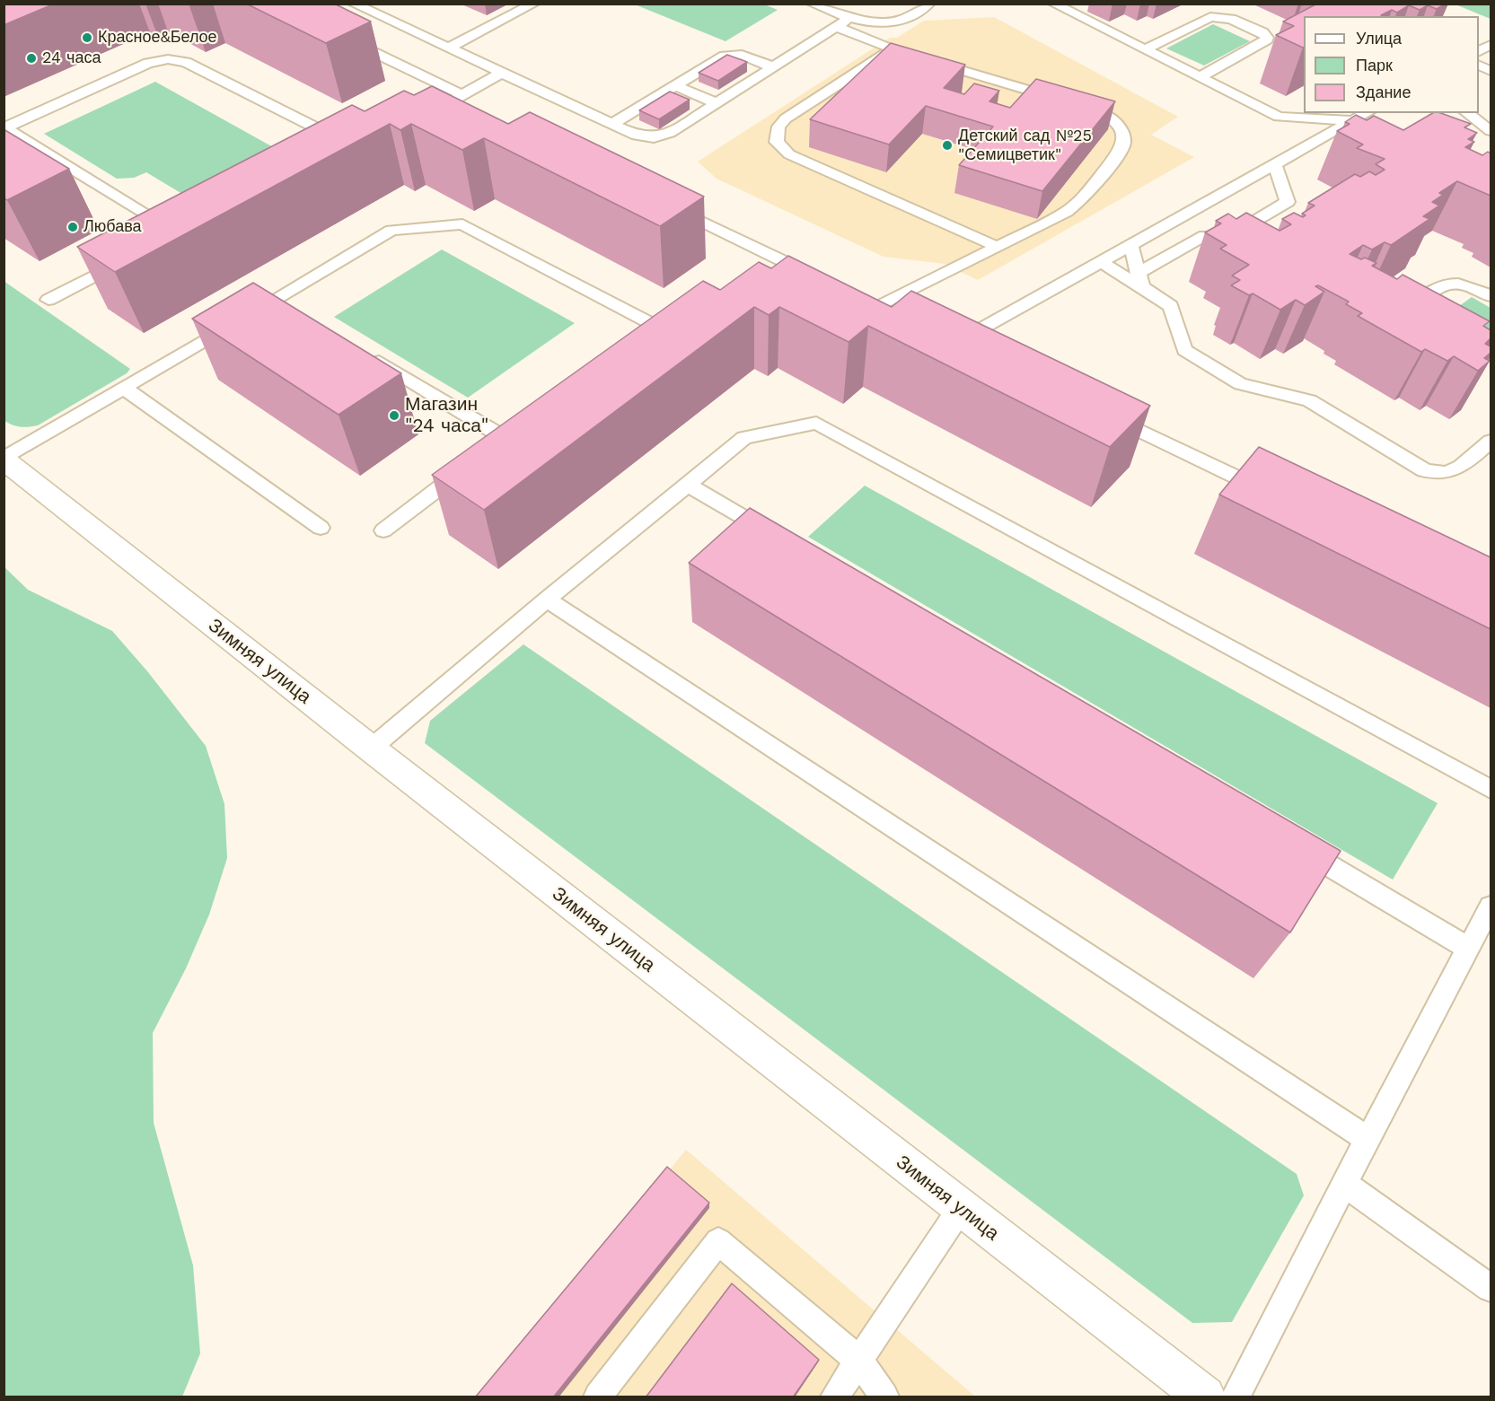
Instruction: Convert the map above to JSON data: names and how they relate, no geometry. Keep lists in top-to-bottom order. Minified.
{"streets":{"street":["Зимняя улица"]},"places":["Красное&Белое","24 часа","Детский сад №25 \"Семицветик\"","Любава","Магазин \"24 часа\""],"legend":["Улица","Парк","Здание"]}
